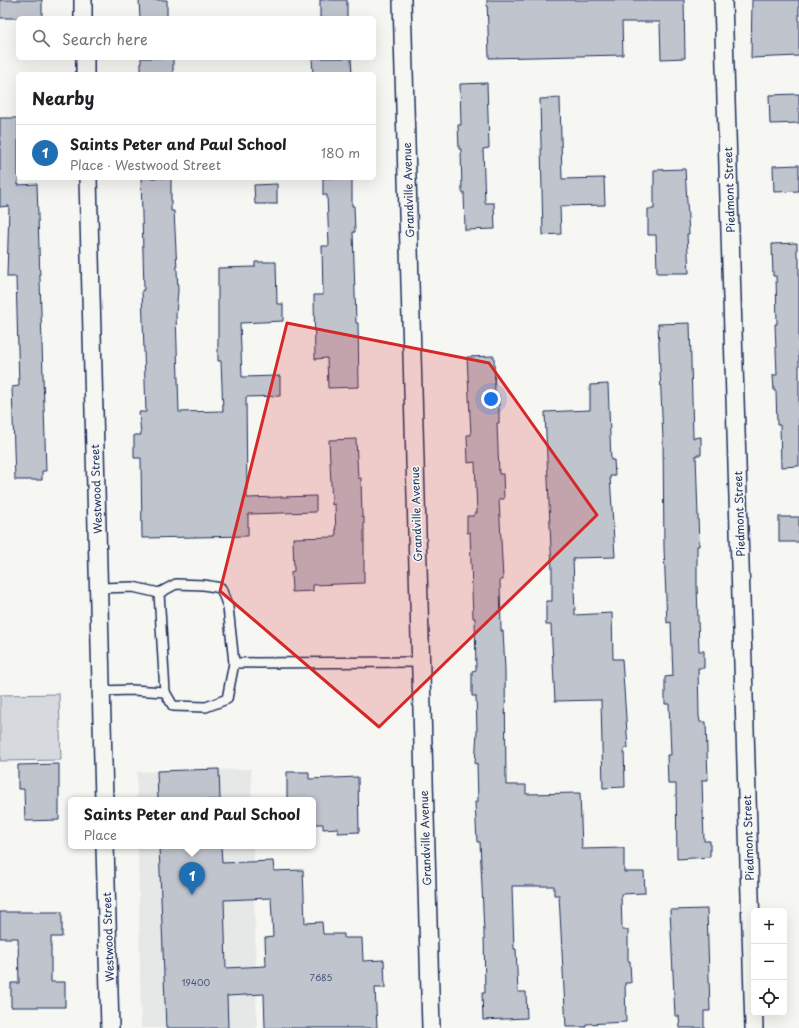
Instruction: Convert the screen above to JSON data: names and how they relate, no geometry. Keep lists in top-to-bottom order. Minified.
{"streets":{"street":["Grandville Avenue","Piedmont Street","Westwood Street"]},"house_numbers":["7685","19400"],"page":{"search":"Search here","heading":"Nearby","list":[{"mark":"1","name":"Saints Peter and Paul School","note":"Place · Westwood Street","value":"180 m"}],"popup":["Saints Peter and Paul School","Place"],"pins":"1","map_buttons":["+","−"]}}
